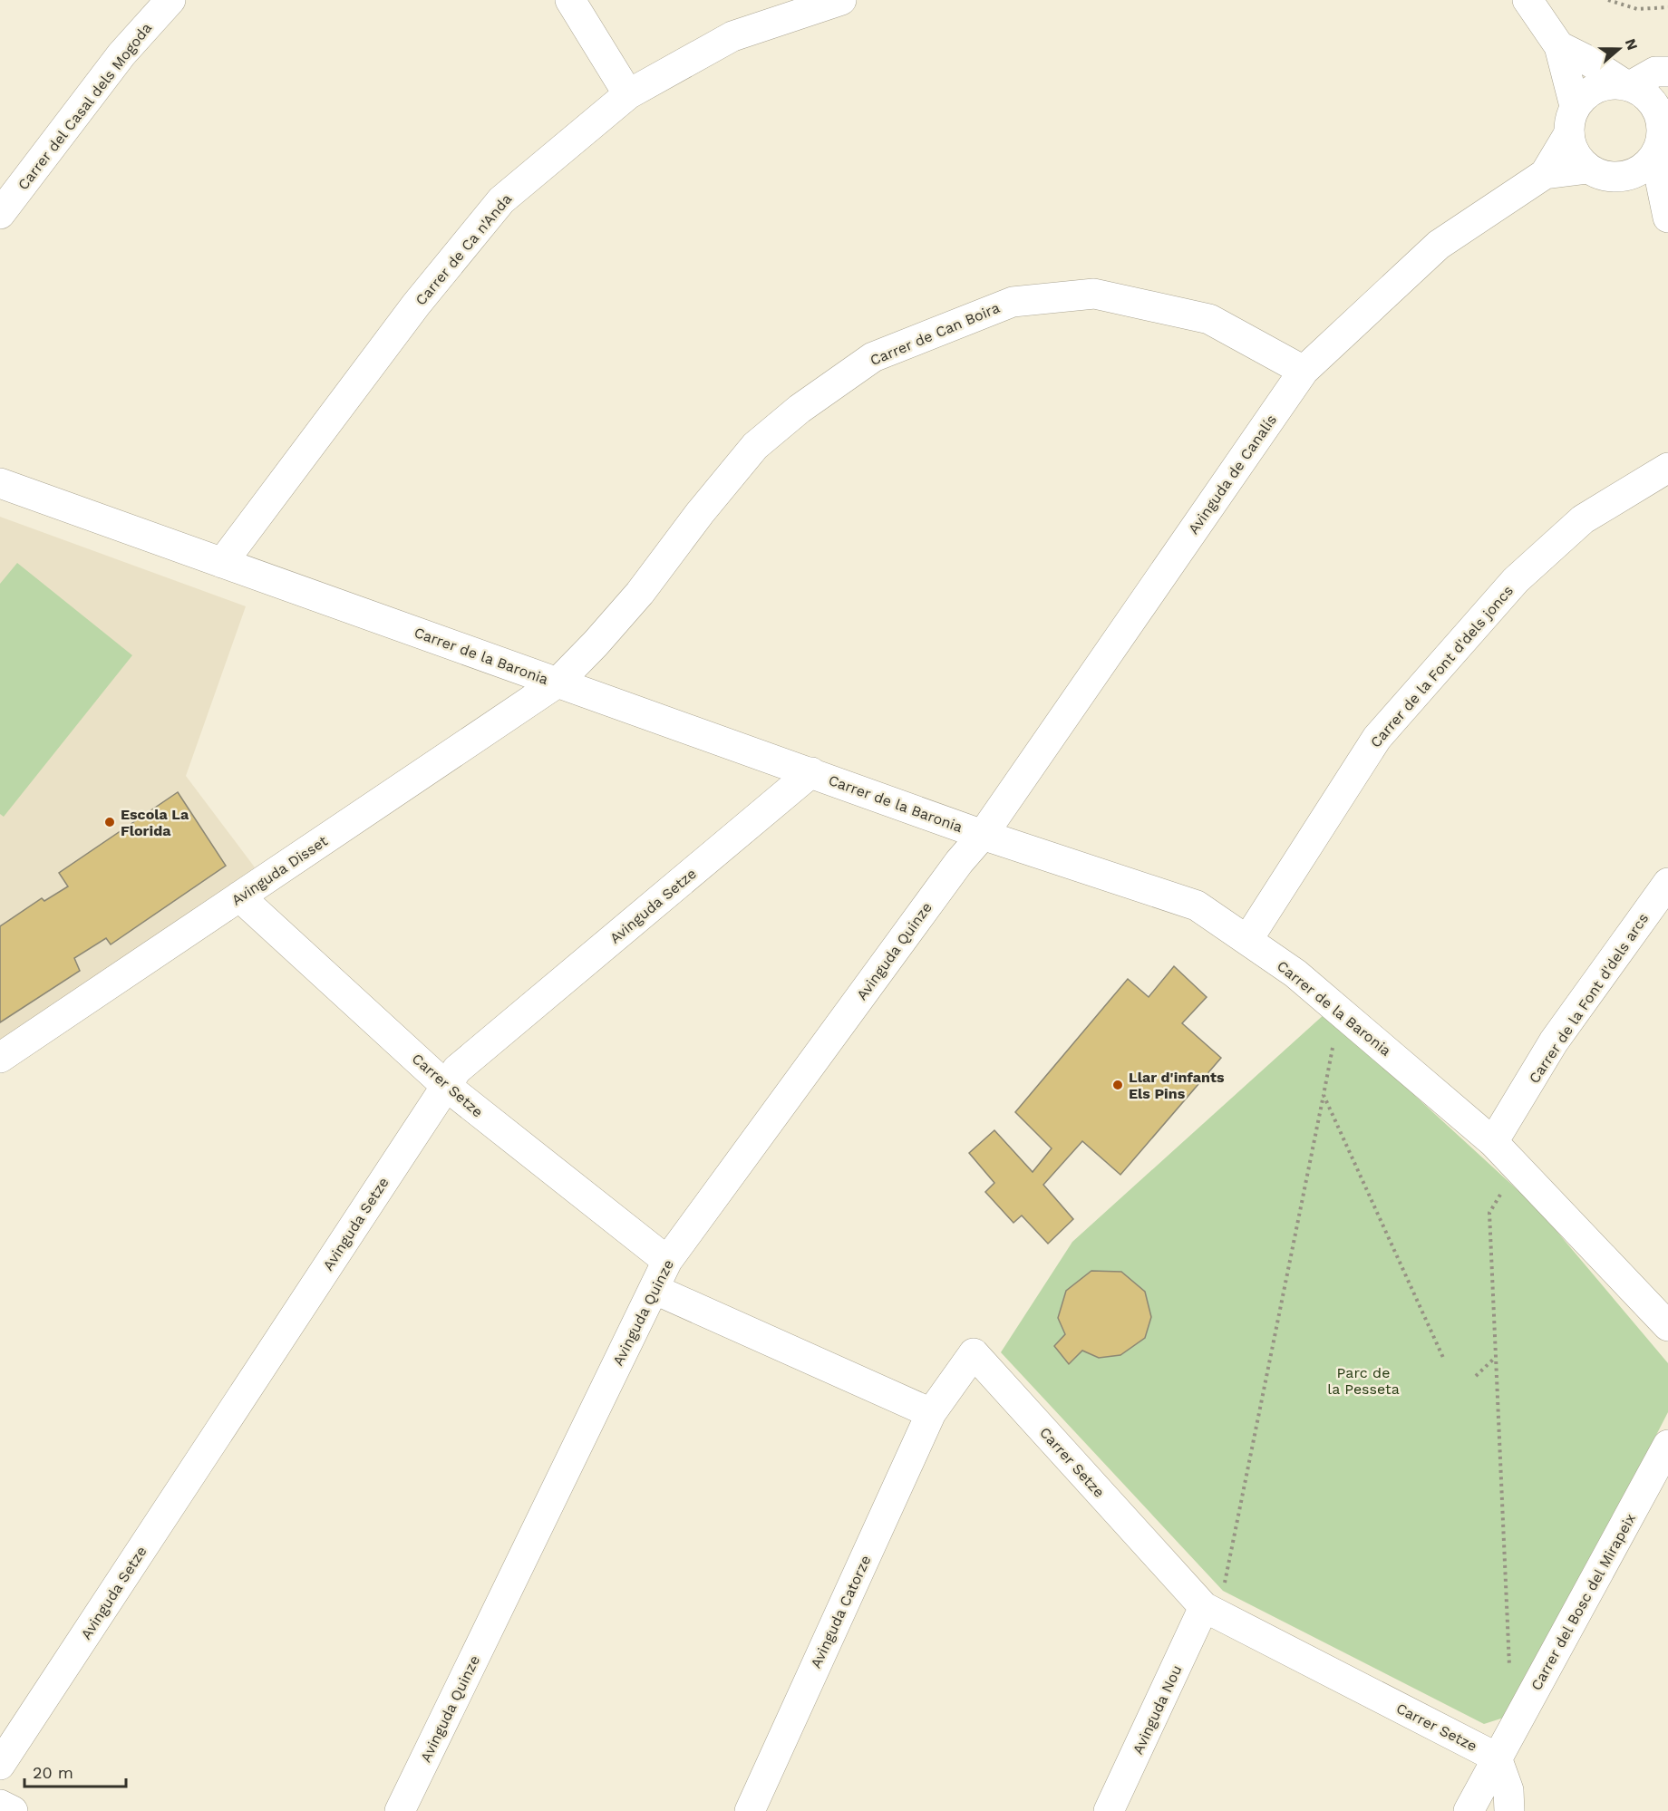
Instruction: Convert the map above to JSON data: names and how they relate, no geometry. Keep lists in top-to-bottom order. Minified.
{"streets":{"street":["Carrer del Casal dels Mogoda","Carrer de Ca n'Anda","Carrer de Can Boira","Avinguda de Canalís","Carrer de la Baronia","Carrer de la Font d'dels joncs","Avinguda Disset","Avinguda Setze","Avinguda Quinze","Carrer de la Font d'dels arcs","Carrer Setze","Carrer del Bosc del Mirapeix","Avinguda Catorze","Avinguda Nou"]},"crossings":[["Carrer de Ca n'Anda","Carrer de la Baronia"],["Carrer de Can Boira","Avinguda de Canalís"],["Carrer de Can Boira","Carrer de la Baronia"],["Carrer de Can Boira","Avinguda Disset"],["Avinguda de Canalís","Carrer de la Baronia"],["Avinguda de Canalís","Avinguda Quinze"],["Carrer de la Baronia","Carrer de la Font d'dels joncs"],["Carrer de la Baronia","Avinguda Disset"],["Carrer de la Baronia","Avinguda Setze"],["Carrer de la Baronia","Avinguda Quinze"],["Carrer de la Baronia","Carrer de la Font d'dels arcs"],["Avinguda Disset","Carrer Setze"],["Avinguda Setze","Carrer Setze"],["Avinguda Quinze","Carrer Setze"],["Carrer Setze","Carrer del Bosc del Mirapeix"],["Carrer Setze","Avinguda Catorze"],["Carrer Setze","Avinguda Nou"]],"parks":["Parc de la Pesseta"],"places":["Escola La Florida","Llar d'infants Els Pins"],"scale_bar":"20 m","north":"right"}
